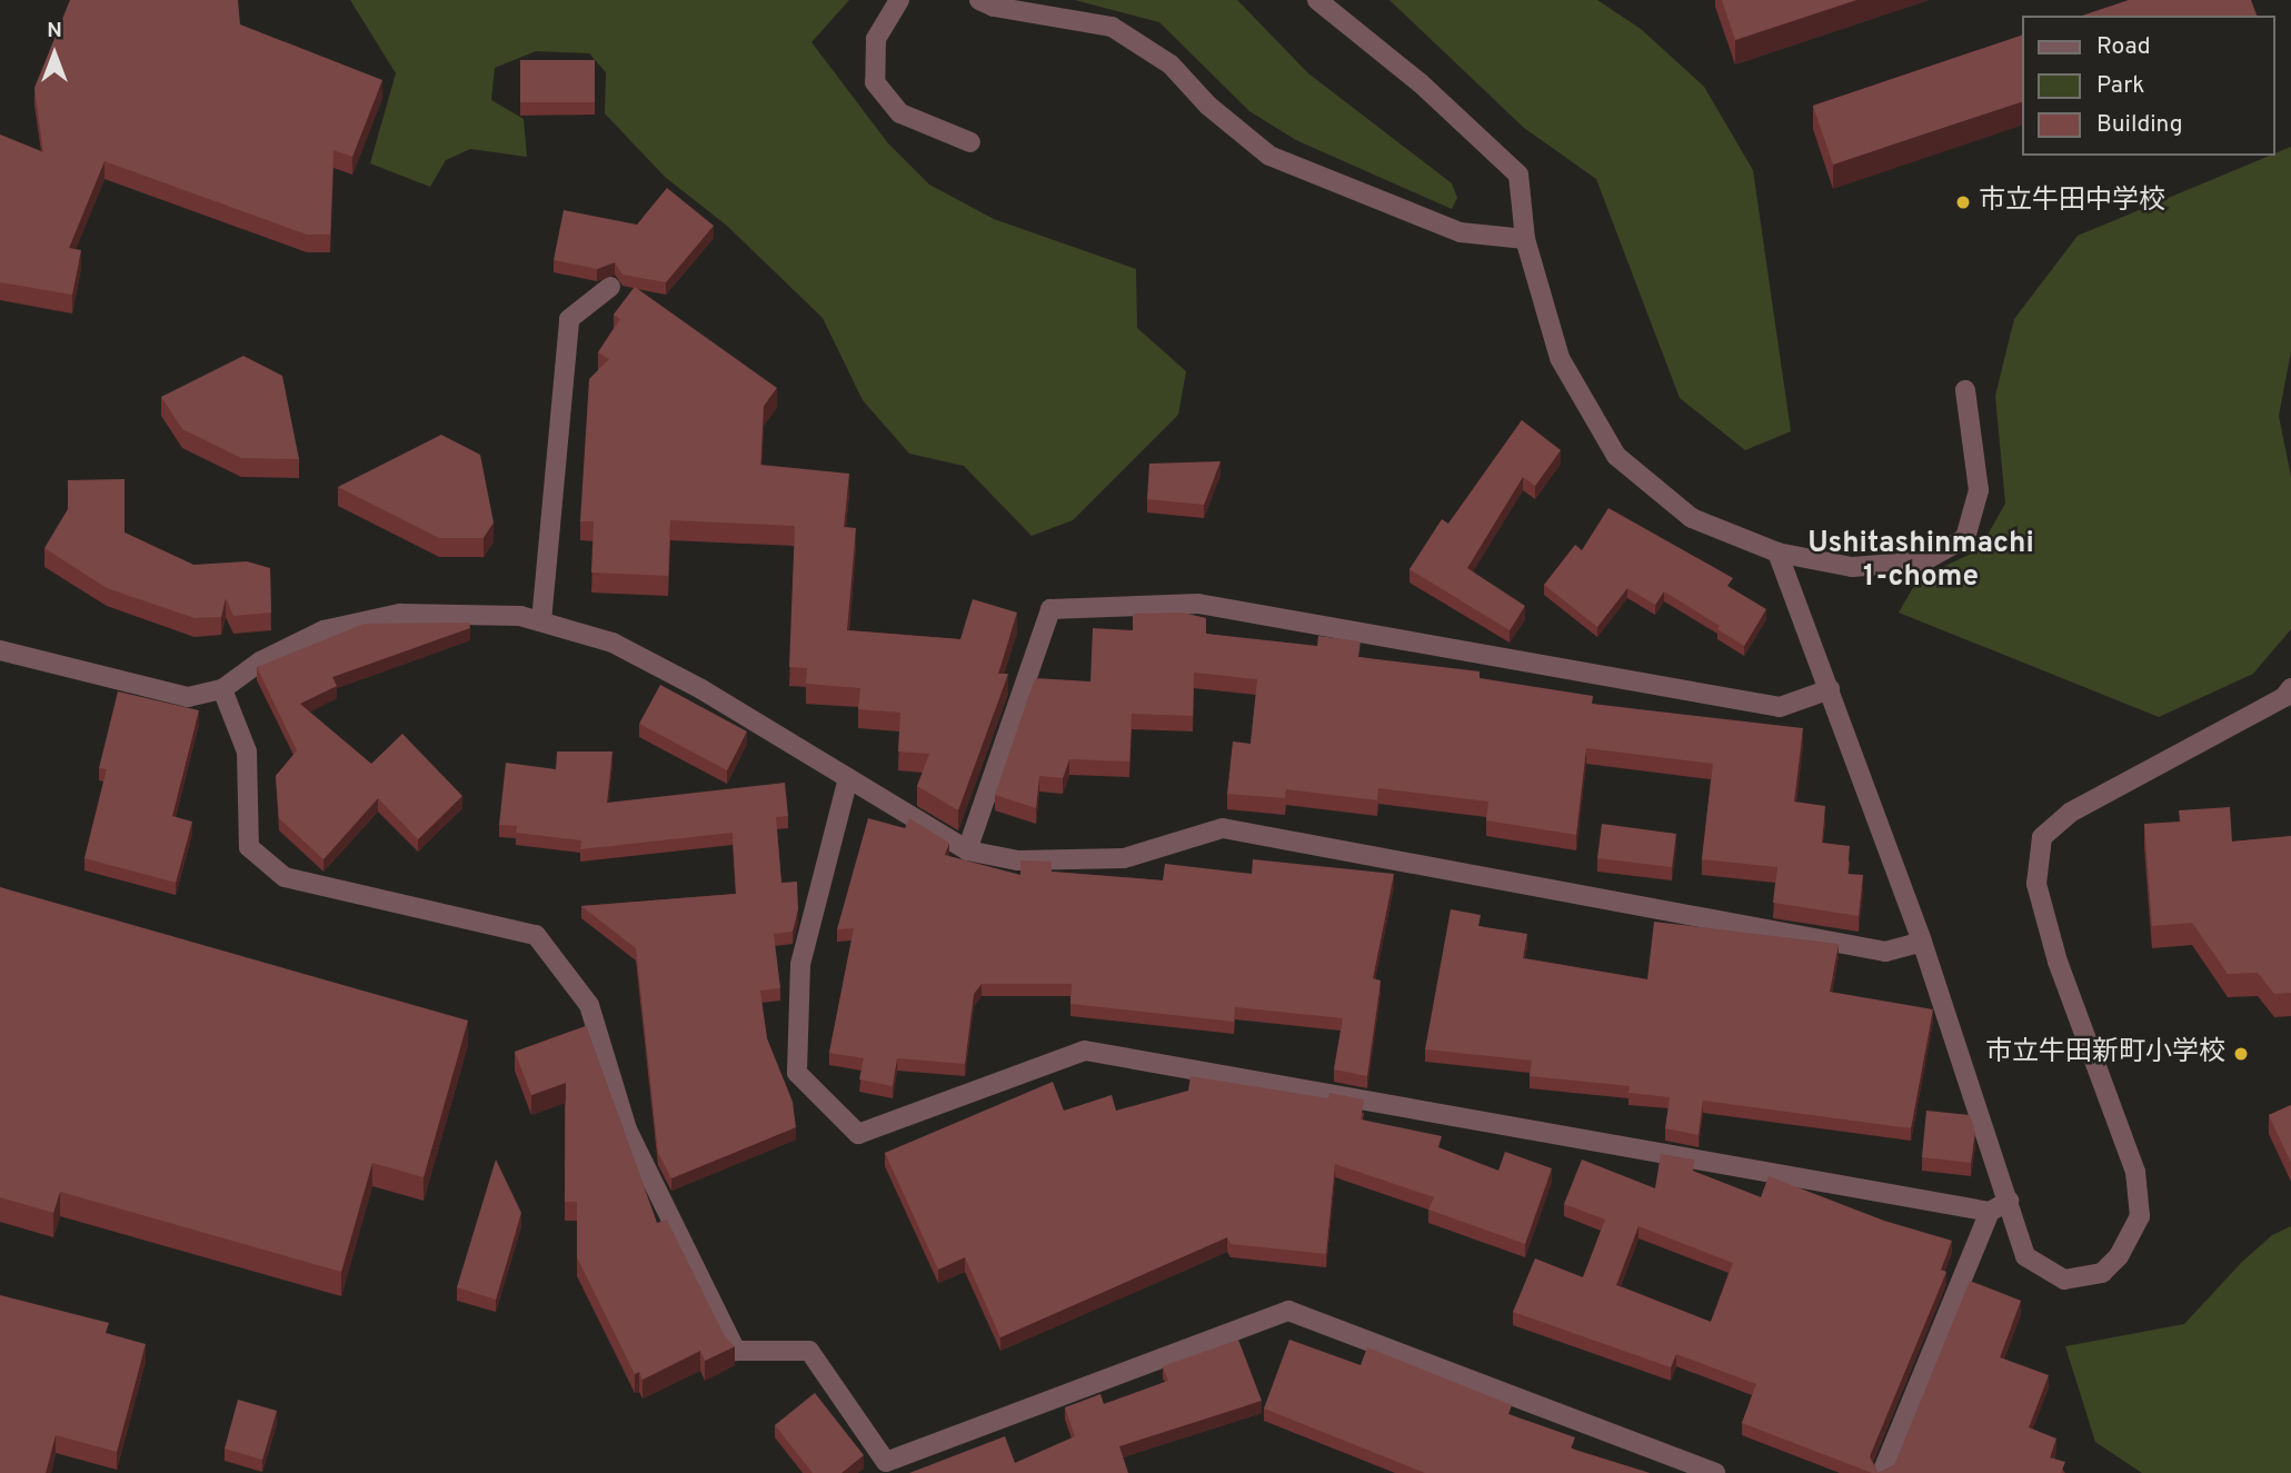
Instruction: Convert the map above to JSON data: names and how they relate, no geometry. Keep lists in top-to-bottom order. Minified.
{"districts":["Ushitashinmachi 1-chome"],"places":["市立牛田中学校","市立牛田新町小学校"],"legend":["Road","Park","Building"],"north":"top"}
